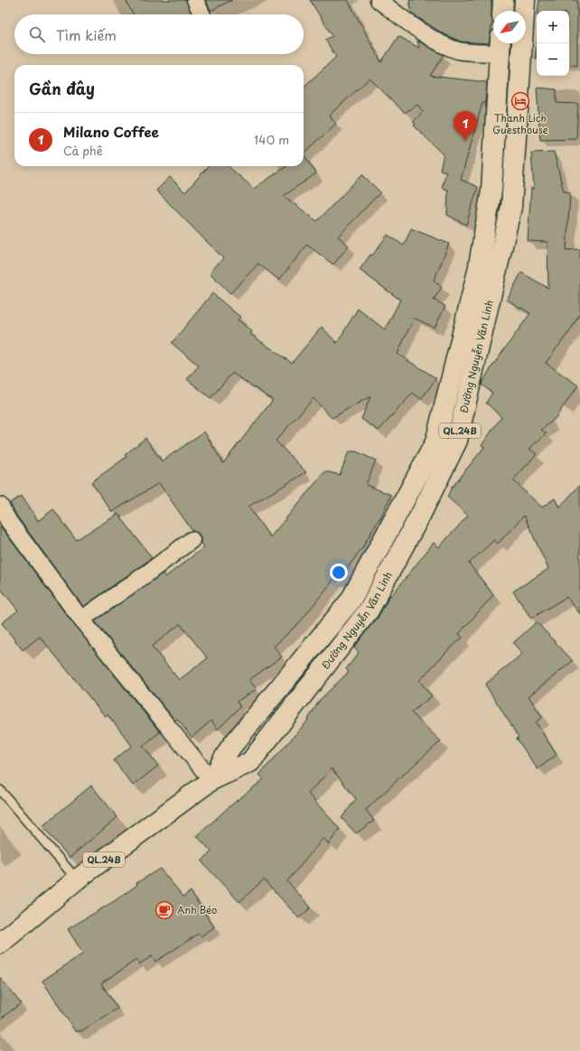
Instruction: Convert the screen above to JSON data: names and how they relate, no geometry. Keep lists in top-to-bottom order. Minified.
{"streets":{"main road":["Đường Nguyễn Văn Linh","QL.24B"]},"places":{"hotel":["Thanh Lich Guesthouse"],"cafe":["Anh Béo"]},"north":"bottom left","page":{"map_buttons":["+","−"],"search":"Tìm kiếm","heading":"Gần đây","pins":"1","list":[{"mark":"1","name":"Milano Coffee","note":"Cà phê","value":"140 m"}]}}
